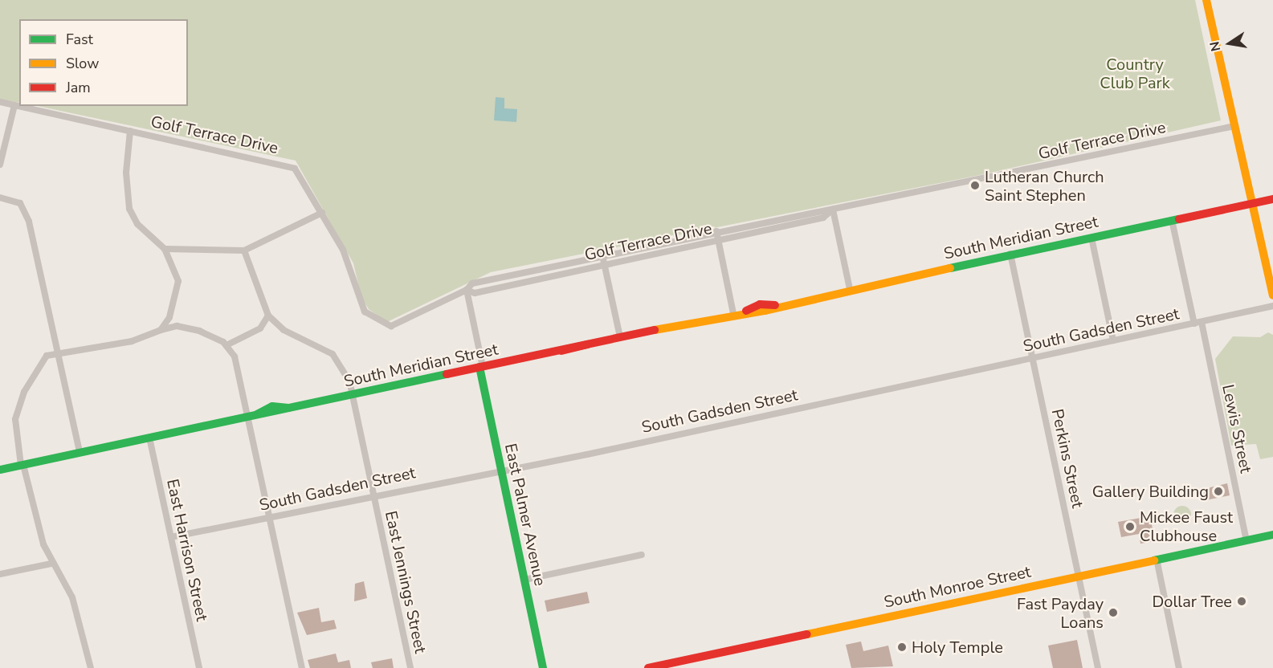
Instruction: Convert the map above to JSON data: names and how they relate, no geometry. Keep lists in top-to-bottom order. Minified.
{"streets":{"street":["Golf Terrace Drive","South Meridian Street","South Gadsden Street","Lewis Street","Perkins Street","East Palmer Avenue","East Harrison Street","East Jennings Street","South Monroe Street"]},"crossings":[["Golf Terrace Drive","East Palmer Avenue"],["South Meridian Street","Perkins Street"],["South Meridian Street","East Palmer Avenue"],["South Meridian Street","East Harrison Street"],["South Meridian Street","East Jennings Street"],["South Gadsden Street","Lewis Street"],["South Gadsden Street","Perkins Street"],["South Gadsden Street","East Palmer Avenue"],["South Gadsden Street","East Harrison Street"],["South Gadsden Street","East Jennings Street"],["Lewis Street","South Monroe Street"],["Perkins Street","South Monroe Street"]],"parks":["Country Club Park"],"places":["Lutheran Church Saint Stephen","Gallery Building","Mickee Faust Clubhouse","Dollar Tree","Fast Payday Loans","Holy Temple"],"legend":["Fast","Slow","Jam"],"north":"left"}
